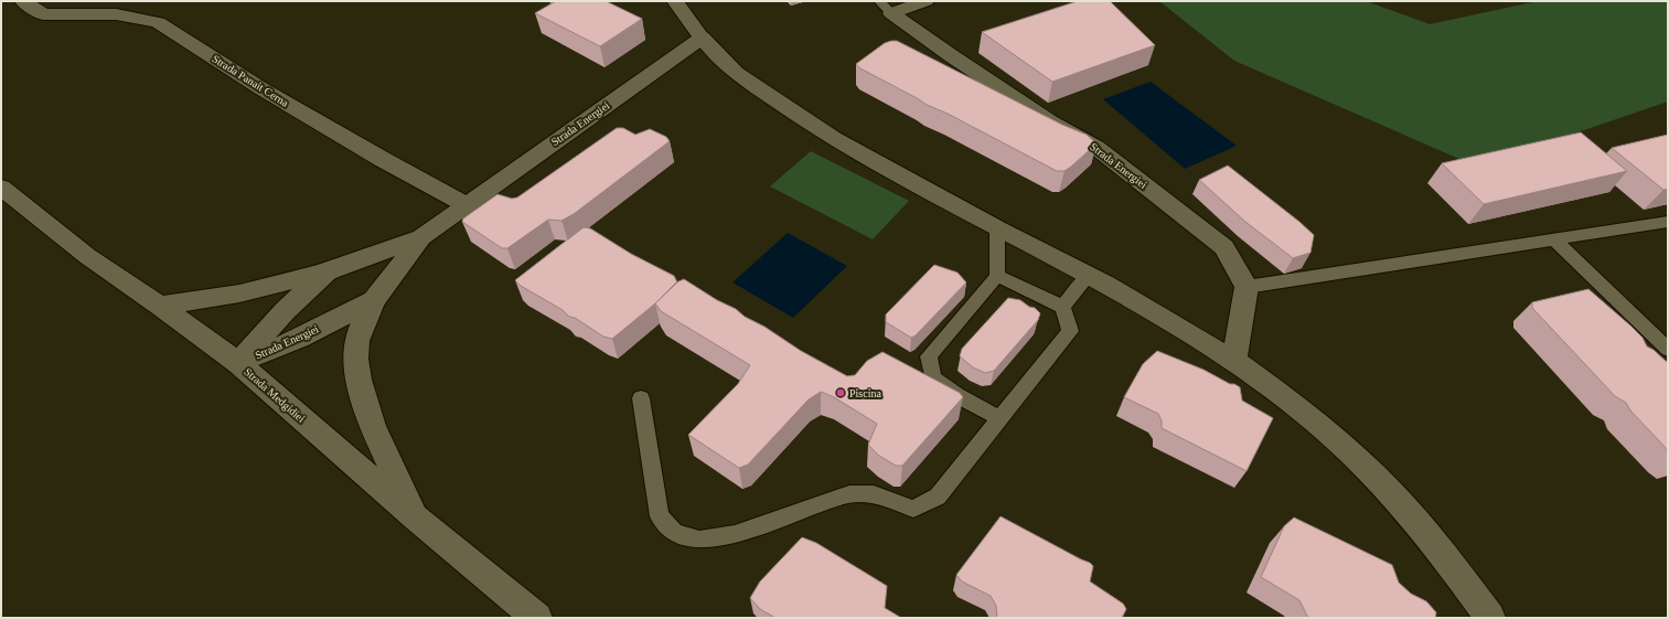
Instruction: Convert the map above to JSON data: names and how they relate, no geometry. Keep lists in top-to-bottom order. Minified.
{"streets":{"street":["Strada Panait Cerna","Strada Energiei","Strada Medgidiei"]},"crossings":[["Strada Panait Cerna","Strada Energiei"],["Strada Energiei","Strada Medgidiei"]],"places":["Piscina"]}
